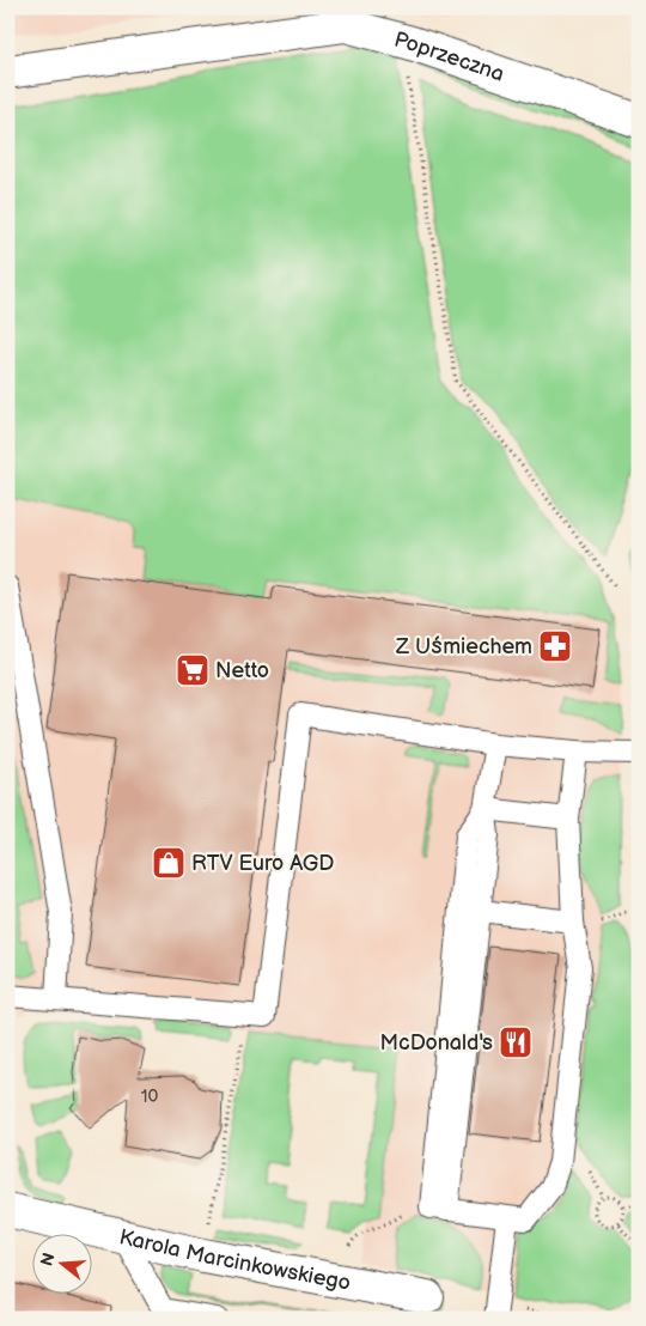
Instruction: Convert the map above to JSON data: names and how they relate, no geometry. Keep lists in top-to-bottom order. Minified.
{"streets":{"street":["Poprzeczna","Karola Marcinkowskiego"]},"places":{"pharmacy":["Z Uśmiechem"],"supermarket":["Netto"],"shop":["RTV Euro AGD"],"restaurant":["McDonald's"]},"house_numbers":["10"],"north":"left"}
